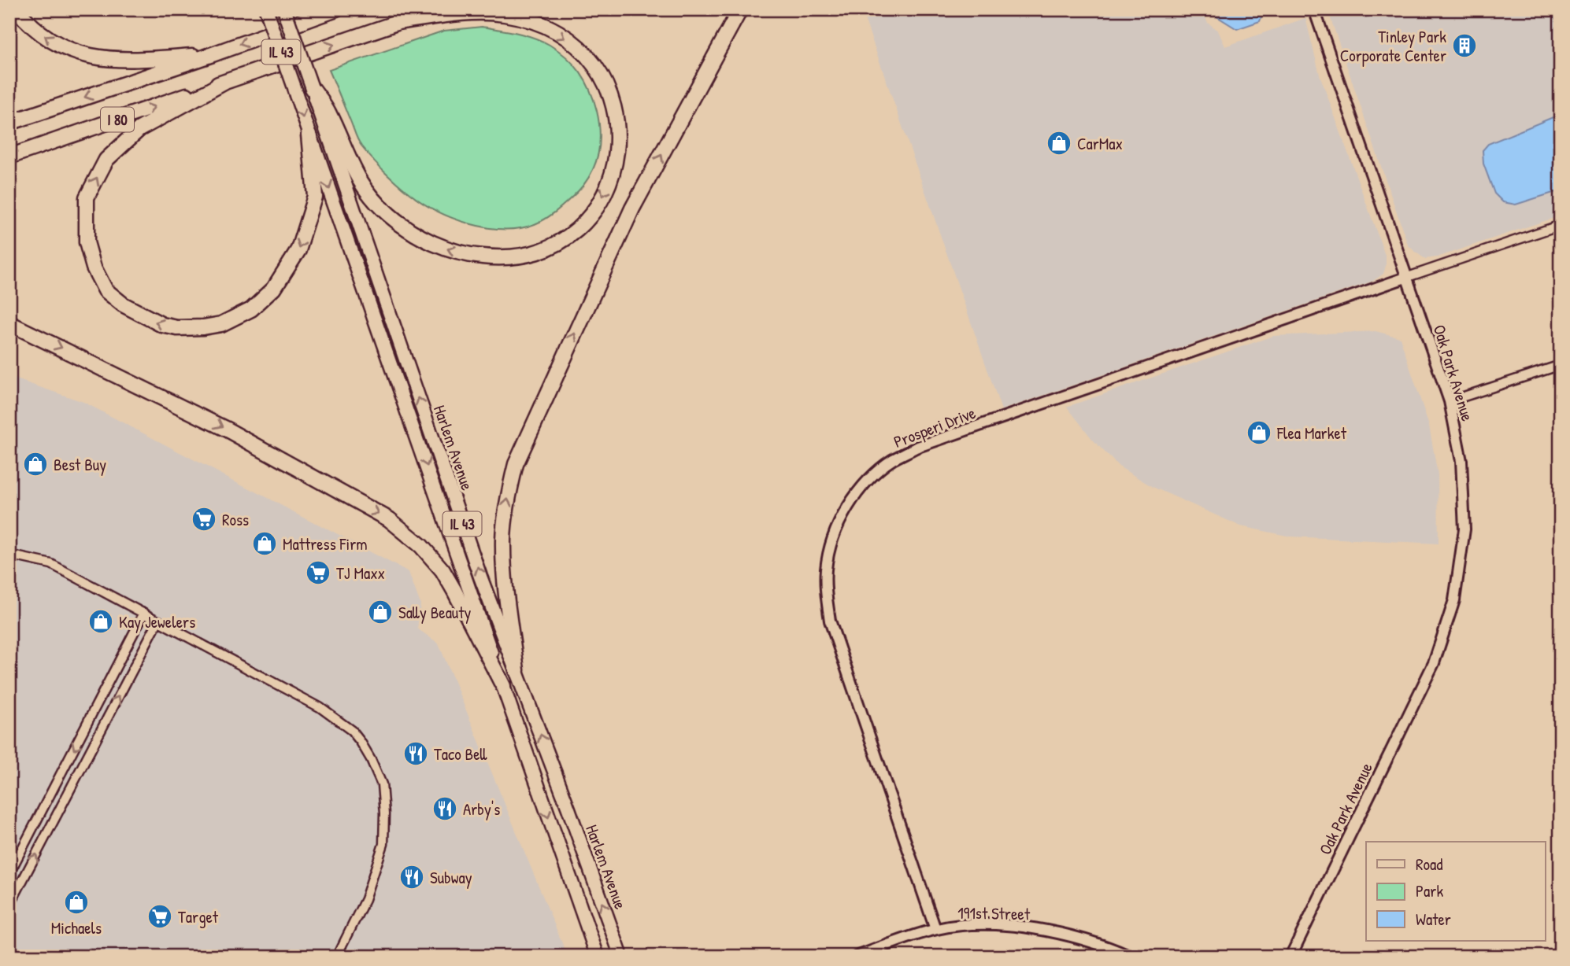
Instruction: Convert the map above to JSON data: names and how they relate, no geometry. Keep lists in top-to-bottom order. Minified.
{"streets":{"highway":["I 80"],"main road":["IL 43","Harlem Avenue"],"street":["Oak Park Avenue","Prosperi Drive","191st Street"]},"crossings":[["Oak Park Avenue","Prosperi Drive"],["Prosperi Drive","191st Street"]],"places":{"building":["Tinley Park Corporate Center"],"shop":["CarMax","Flea Market","Best Buy","Mattress Firm","Sally Beauty","Kay Jewelers","Michaels"],"supermarket":["Ross","TJ Maxx","Target"],"restaurant":["Taco Bell","Arby's","Subway"]},"legend":["Road","Park","Water"]}
